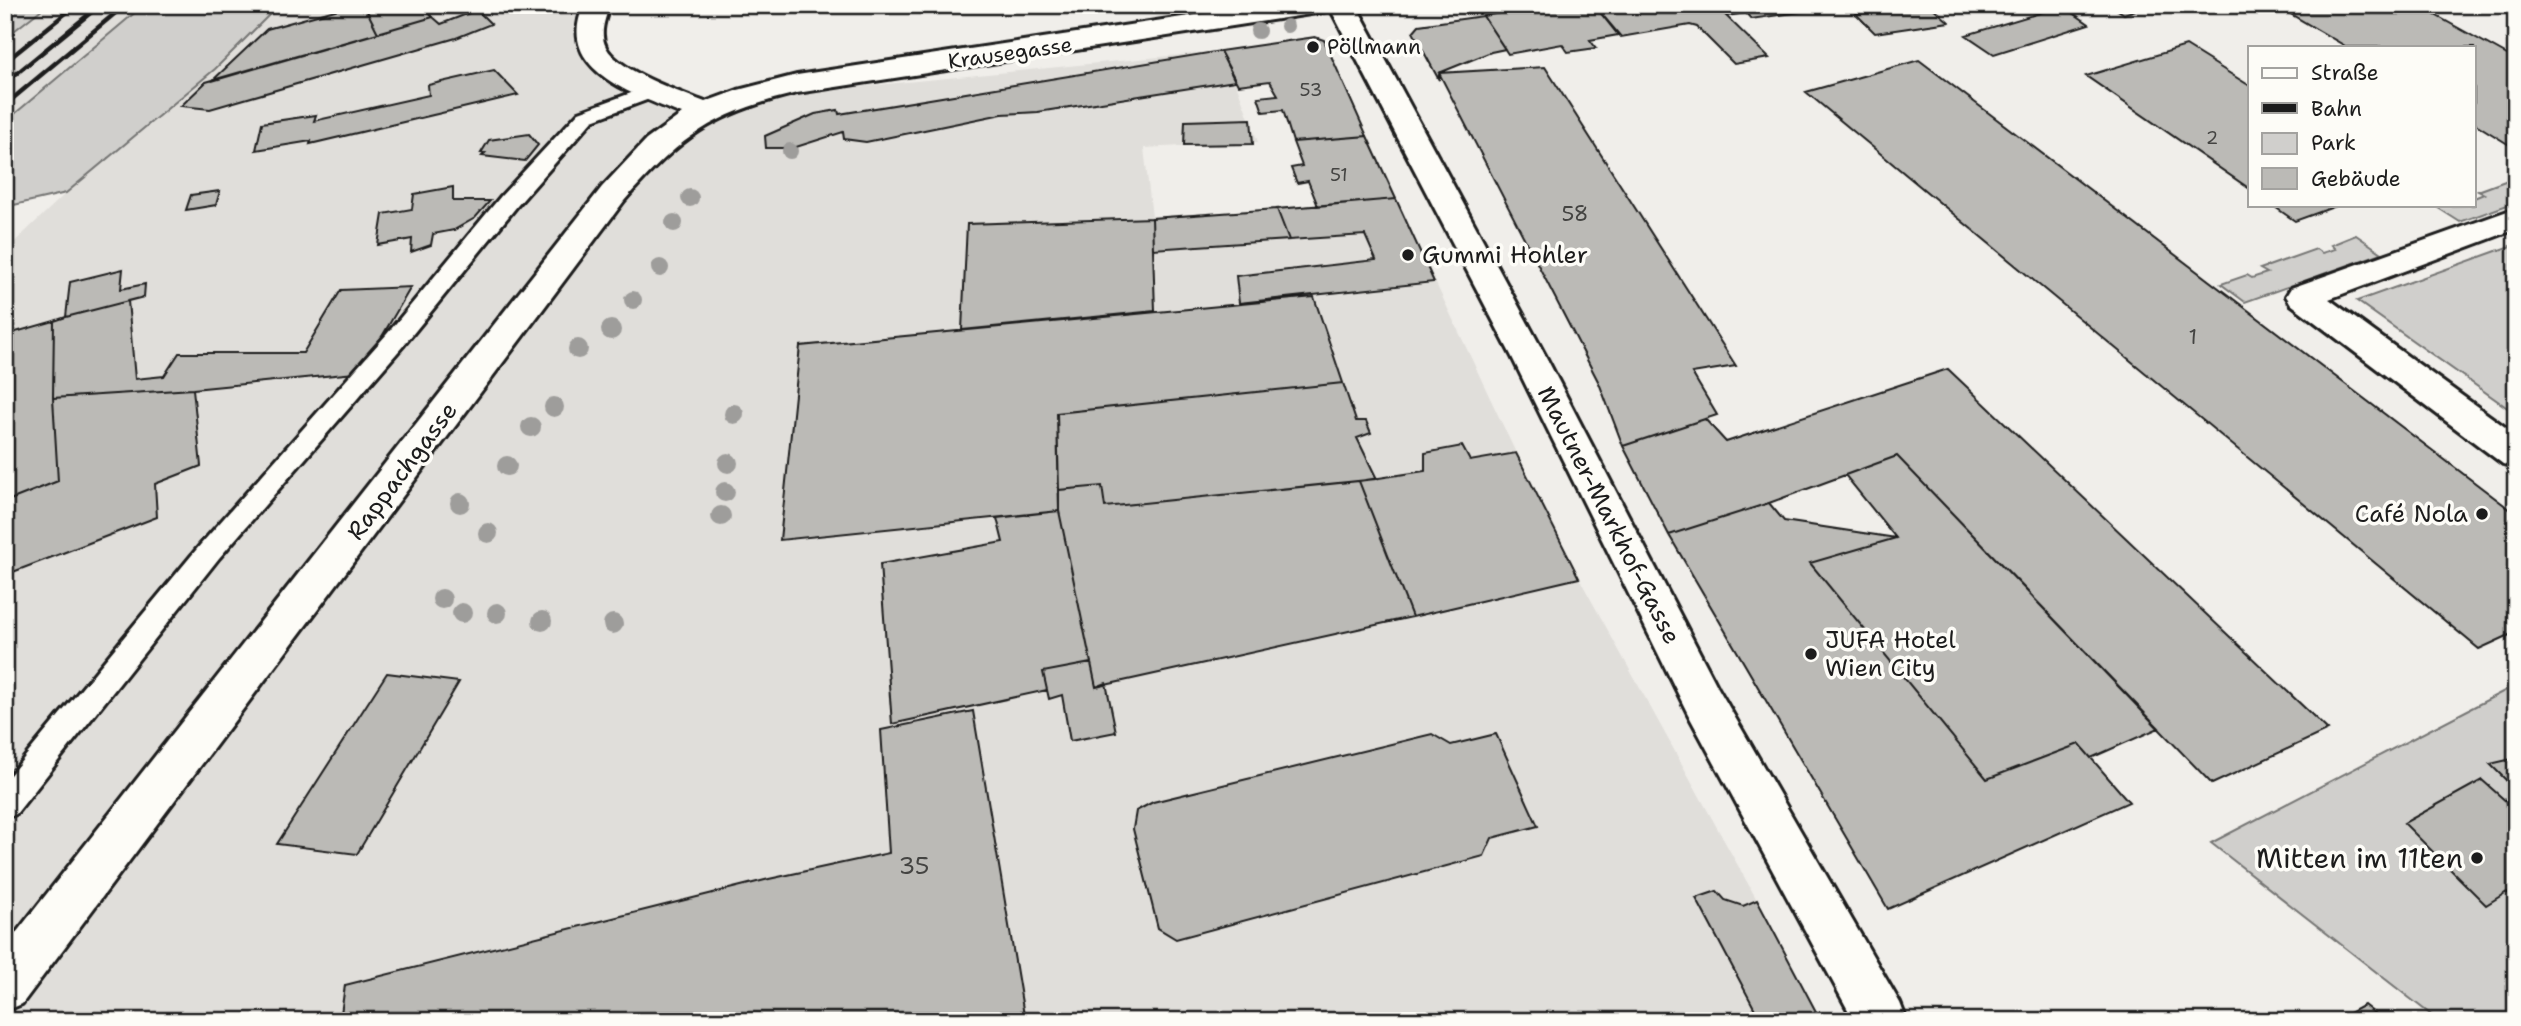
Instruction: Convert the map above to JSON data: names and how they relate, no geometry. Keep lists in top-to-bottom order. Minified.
{"streets":{"street":["Krausegasse","Rappachgasse","Mautner-Markhof-Gasse"]},"crossings":[["Krausegasse","Rappachgasse"]],"places":["Pöllmann","Gummi Hohler","Café Nola","JUFA Hotel Wien City","Mitten im 11ten"],"house_numbers":["53","2","51","58","1","35"],"legend":["Straße","Bahn","Park","Gebäude"]}
